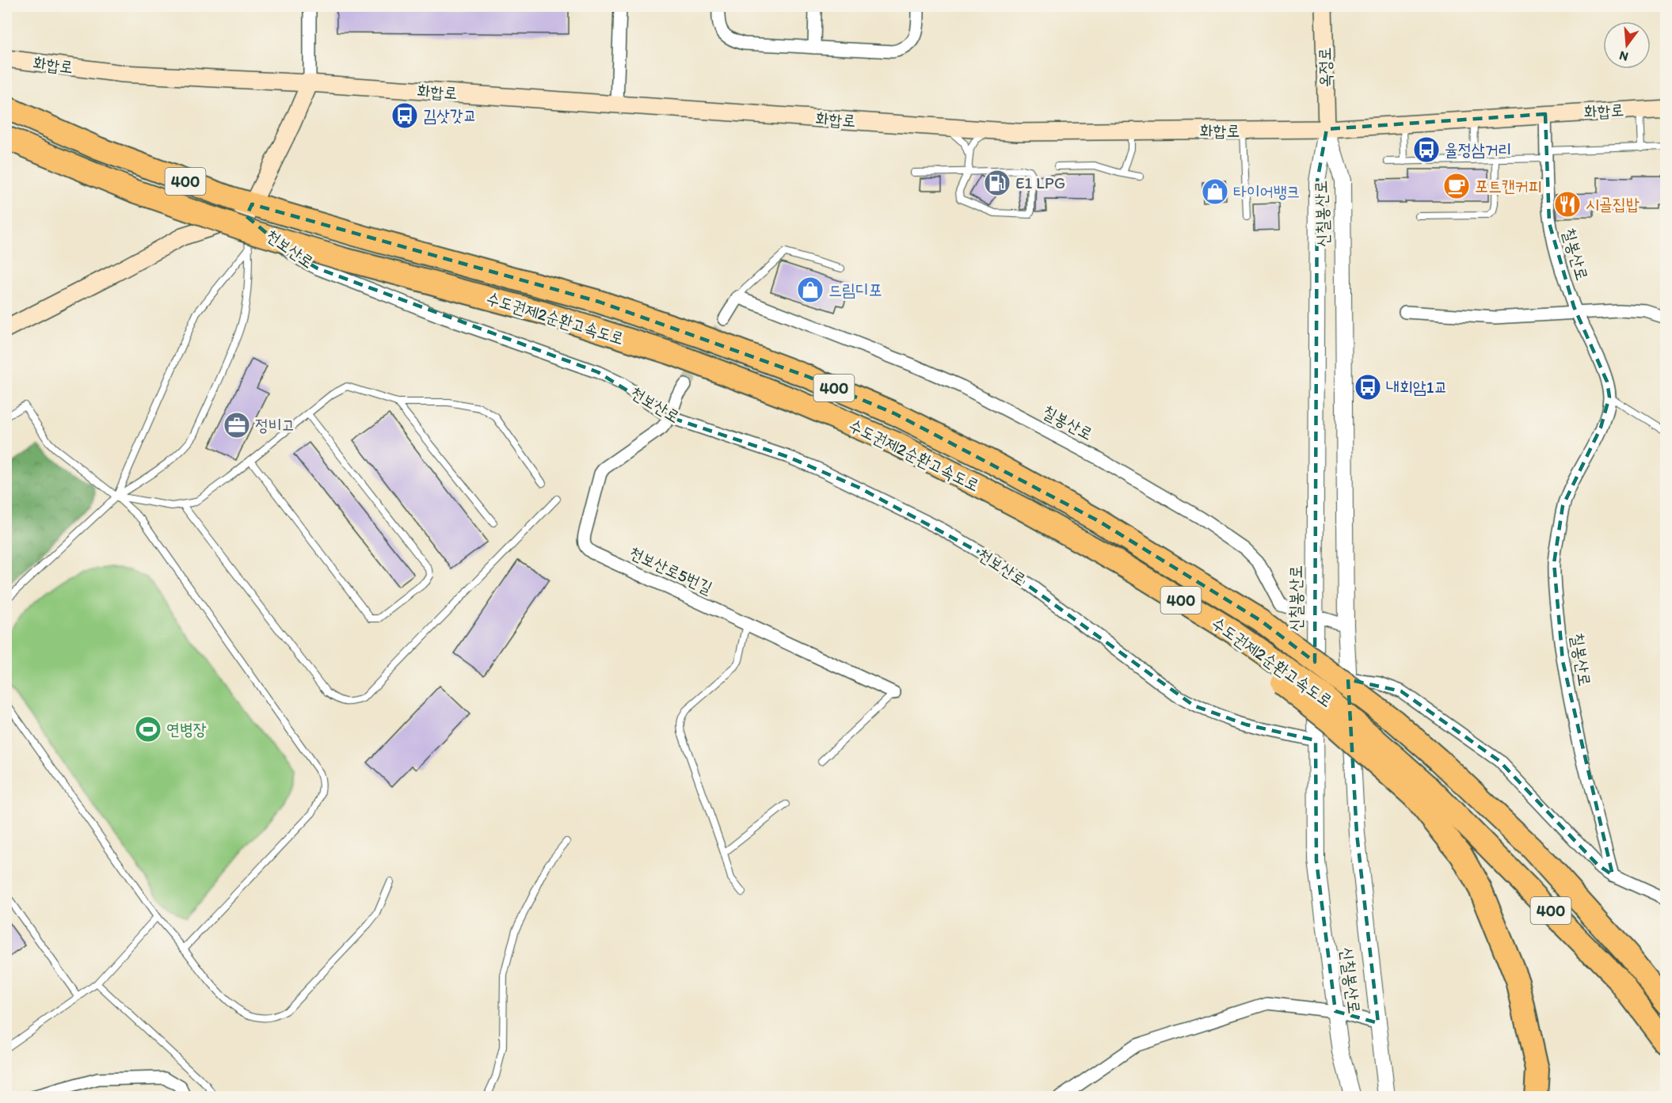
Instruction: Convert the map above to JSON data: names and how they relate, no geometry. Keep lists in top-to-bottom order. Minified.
{"streets":{"highway":["400","수도권제2순환고속도로"],"main road":["화합로","옥정로"],"street":["신칠봉산로","천보산로","칠봉산로","천보산로5번길"]},"crossings":[["화합로","옥정로"],["화합로","신칠봉산로"],["화합로","칠봉산로"],["옥정로","신칠봉산로"],["400","수도권제2순환고속도로"],["신칠봉산로","천보산로"],["신칠봉산로","칠봉산로"],["천보산로","천보산로5번길"]],"places":{"bus stop":["김삿갓교","율정삼거리","내회암1교"],"fuel station":["E1 LPG"],"cafe":["포트캔커피"],"shop":["타이어뱅크","드림디포"],"restaurant":["시골집밥"],"office":["정비고"],"sports":["연병장"]},"north":"bottom"}
